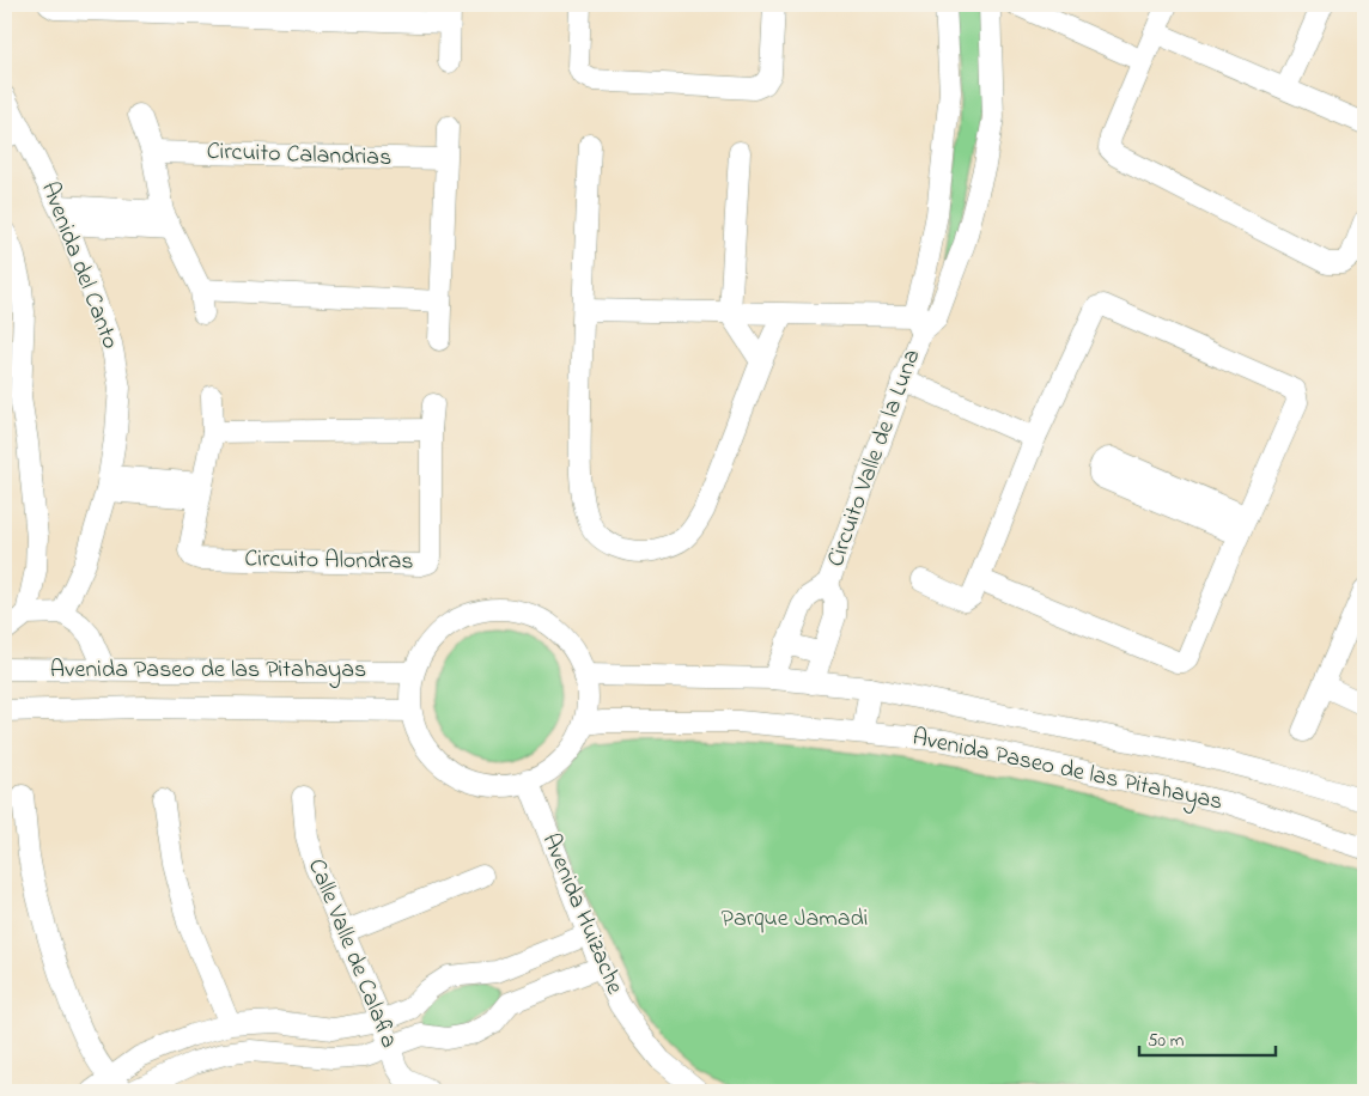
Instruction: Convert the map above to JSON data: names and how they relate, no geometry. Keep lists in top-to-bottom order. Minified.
{"streets":{"street":["Circuito Calandrias","Avenida del Canto","Circuito Valle de la Luna","Circuito Alondras","Avenida Paseo de las Pitahayas","Avenida Huizache","Calle Valle de Calafia"]},"crossings":[["Circuito Valle de la Luna","Avenida Paseo de las Pitahayas"],["Avenida Paseo de las Pitahayas","Avenida Huizache"]],"parks":["Parque Jamadi"],"scale_bar":"50 m"}
